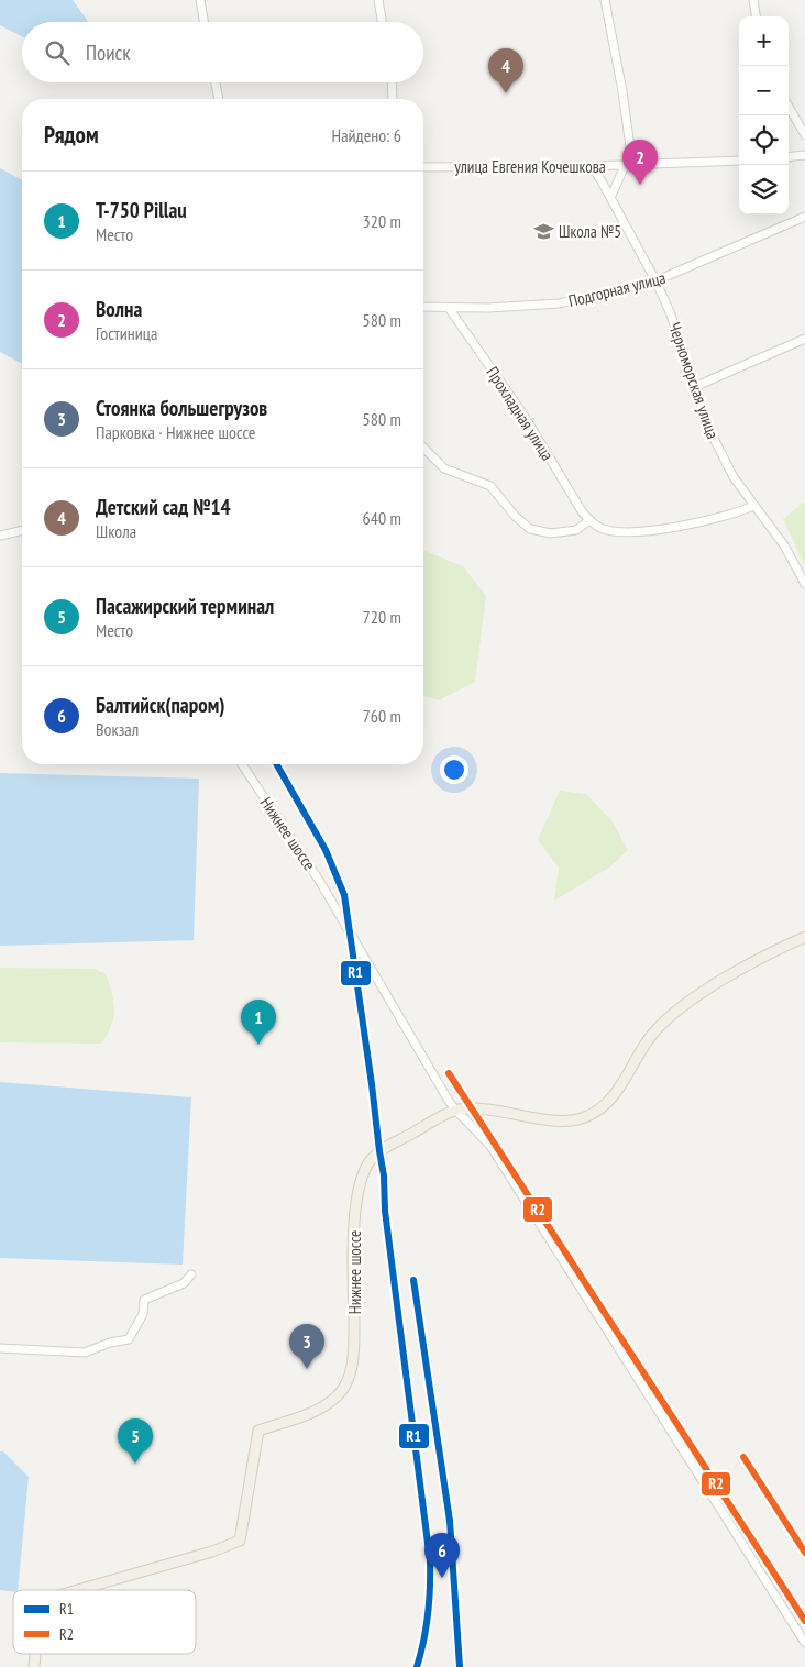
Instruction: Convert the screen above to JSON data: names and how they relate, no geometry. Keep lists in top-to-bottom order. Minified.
{"streets":{"main road":["Нижнее шоссе"],"street":["улица Евгения Кочешкова","Подгорная улица","Черноморская улица","Прохладная улица"]},"crossings":[["улица Евгения Кочешкова","Черноморская улица"],["Подгорная улица","Черноморская улица"],["Подгорная улица","Прохладная улица"]],"places":{"school or university":["Школа №5"]},"lines":["transit line R1","transit line R2"],"legend":["R1","R2"],"page":{"map_buttons":["+","−"],"search":"Поиск","pins":["4","2","1","3","5","6"],"heading":["Рядом","Найдено: 6"],"list":[{"mark":"1","name":"T-750 Pillau","note":"Место","value":"320 m"},{"mark":"2","name":"Волна","note":"Гостиница","value":"580 m"},{"mark":"3","name":"Стоянка большегрузов","note":"Парковка · Нижнее шоссе","value":"580 m"},{"mark":"4","name":"Детский сад №14","note":"Школа","value":"640 m"},{"mark":"5","name":"Пасажирский терминал","note":"Место","value":"720 m"},{"mark":"6","name":"Балтийск(паром)","note":"Вокзал","value":"760 m"}]}}
